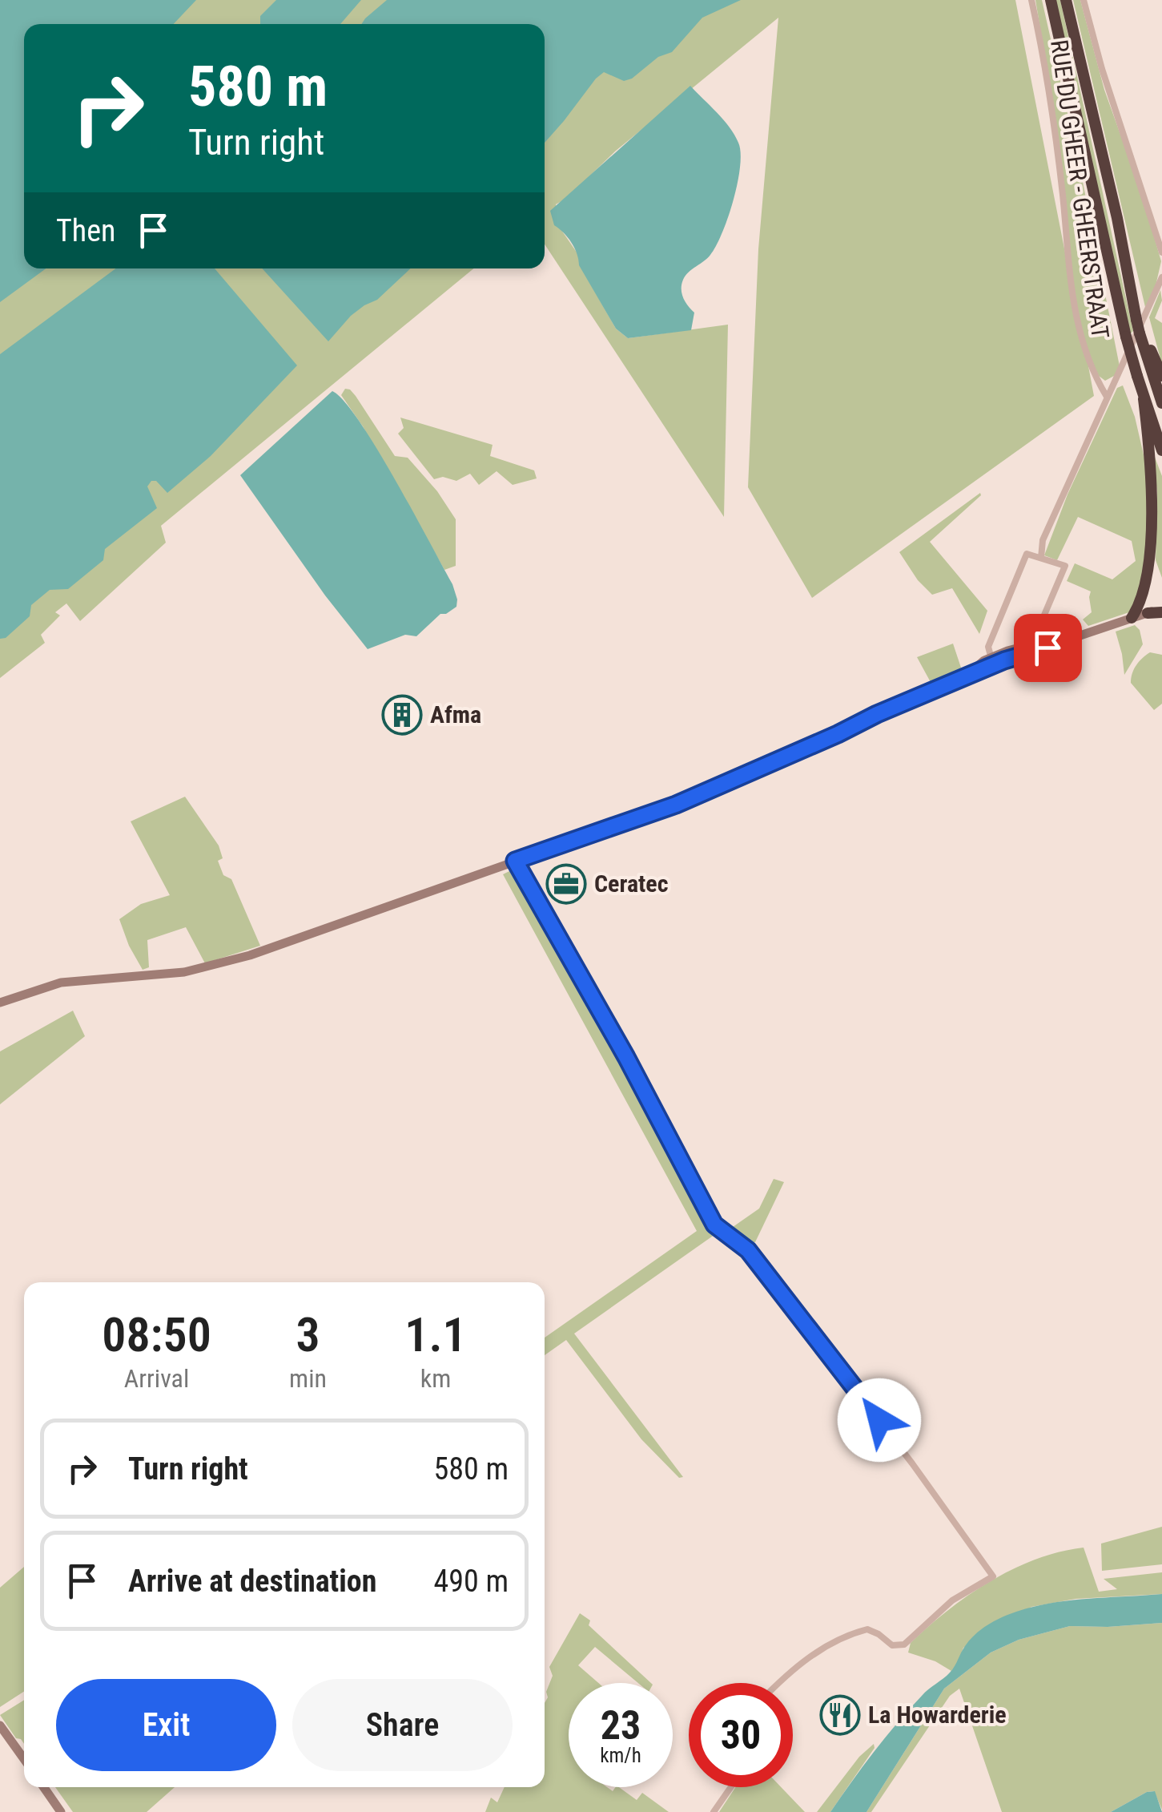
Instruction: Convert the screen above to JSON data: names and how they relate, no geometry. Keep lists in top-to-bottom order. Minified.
{"streets":{"street":["RUE DU GHEER - GHEERSTRAAT"]},"places":{"building":["Afma"],"office":["Ceratec"],"restaurant":["La Howarderie"]},"page":{"turn":["580 m","Turn right"],"then":"Then","eta":["08:50","Arrival","3","min","1.1","km"],"list":[{"name":"Turn right","value":"580 m"},{"name":"Arrive at destination","value":"490 m"}],"buttons":["Exit","Share"],"speed":"23 km/h","limit":"30"}}
